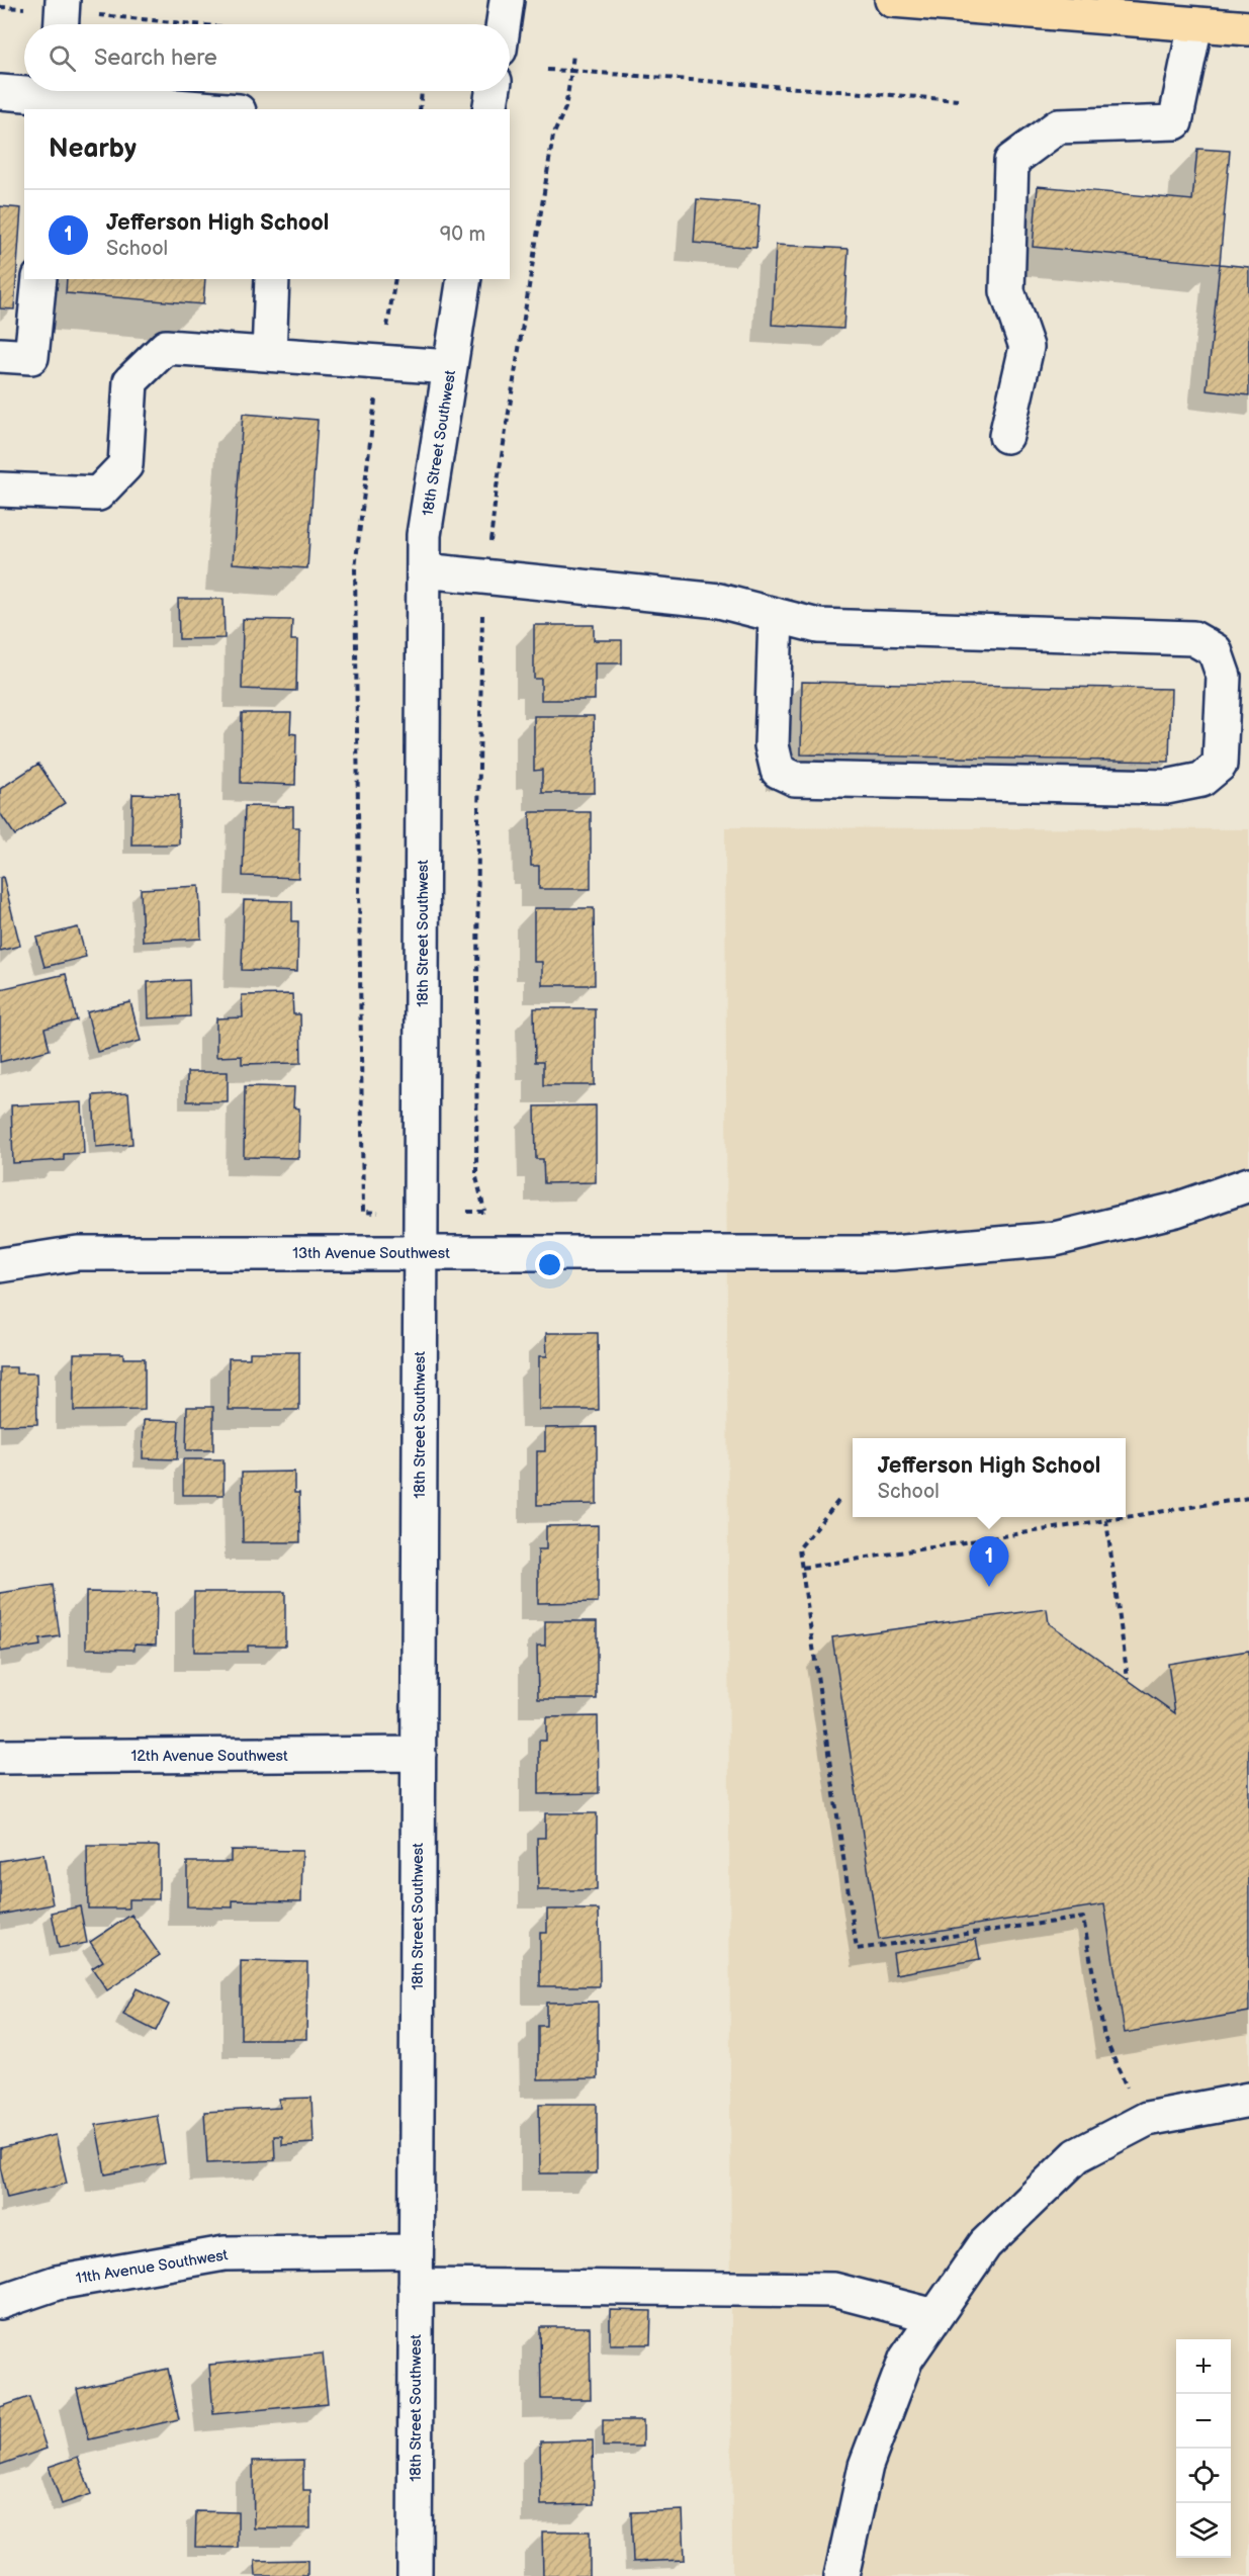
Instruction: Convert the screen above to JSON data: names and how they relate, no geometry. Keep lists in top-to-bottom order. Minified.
{"streets":{"street":["18th Street Southwest","13th Avenue Southwest","12th Avenue Southwest","11th Avenue Southwest"]},"crossings":[["18th Street Southwest","13th Avenue Southwest"],["18th Street Southwest","12th Avenue Southwest"],["18th Street Southwest","11th Avenue Southwest"]],"page":{"search":"Search here","heading":"Nearby","list":[{"mark":"1","name":"Jefferson High School","note":"School","value":"90 m"}],"popup":["Jefferson High School","School"],"pins":"1","map_buttons":["+","−"]}}
